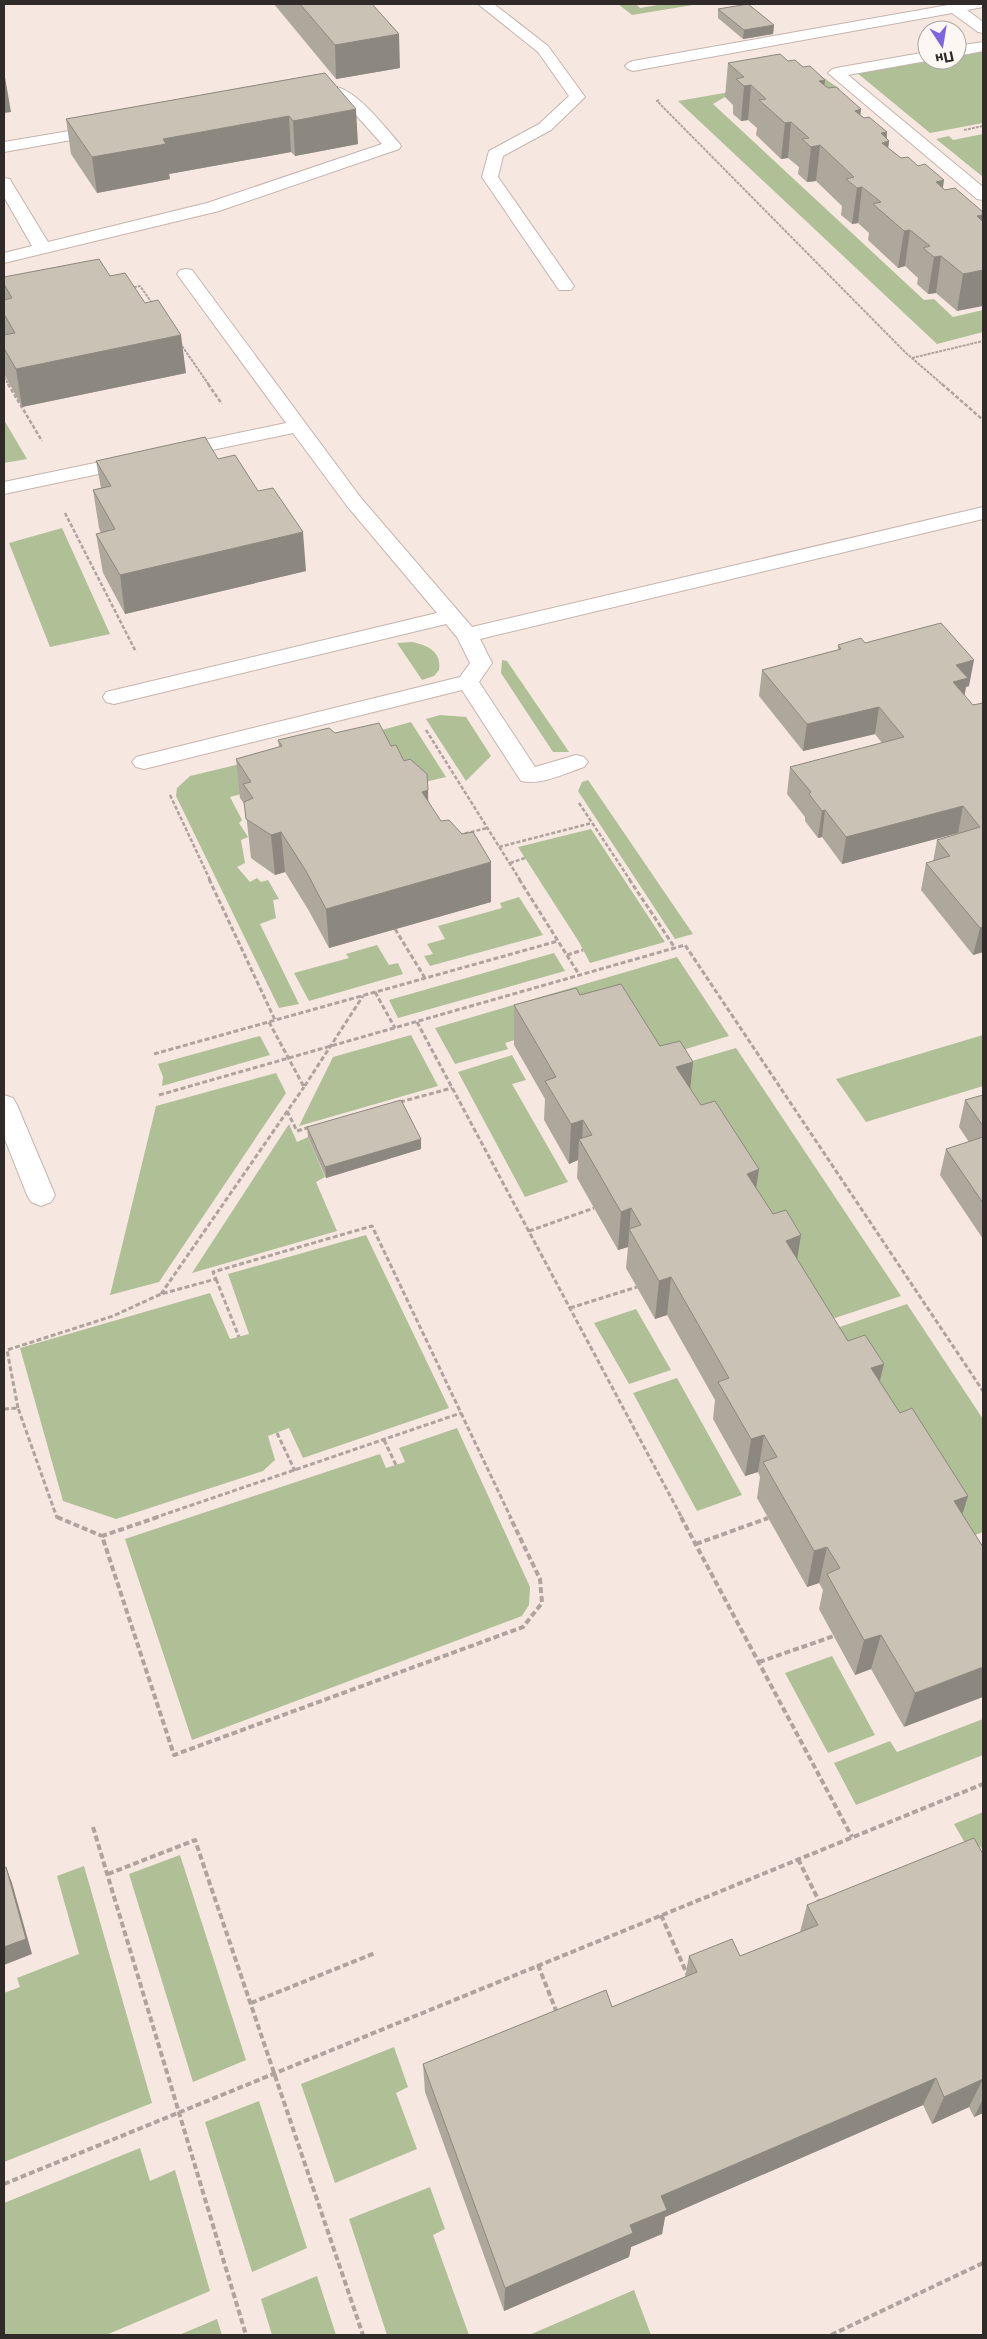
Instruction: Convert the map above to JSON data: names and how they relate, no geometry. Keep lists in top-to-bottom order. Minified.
{"north":"bottom"}
